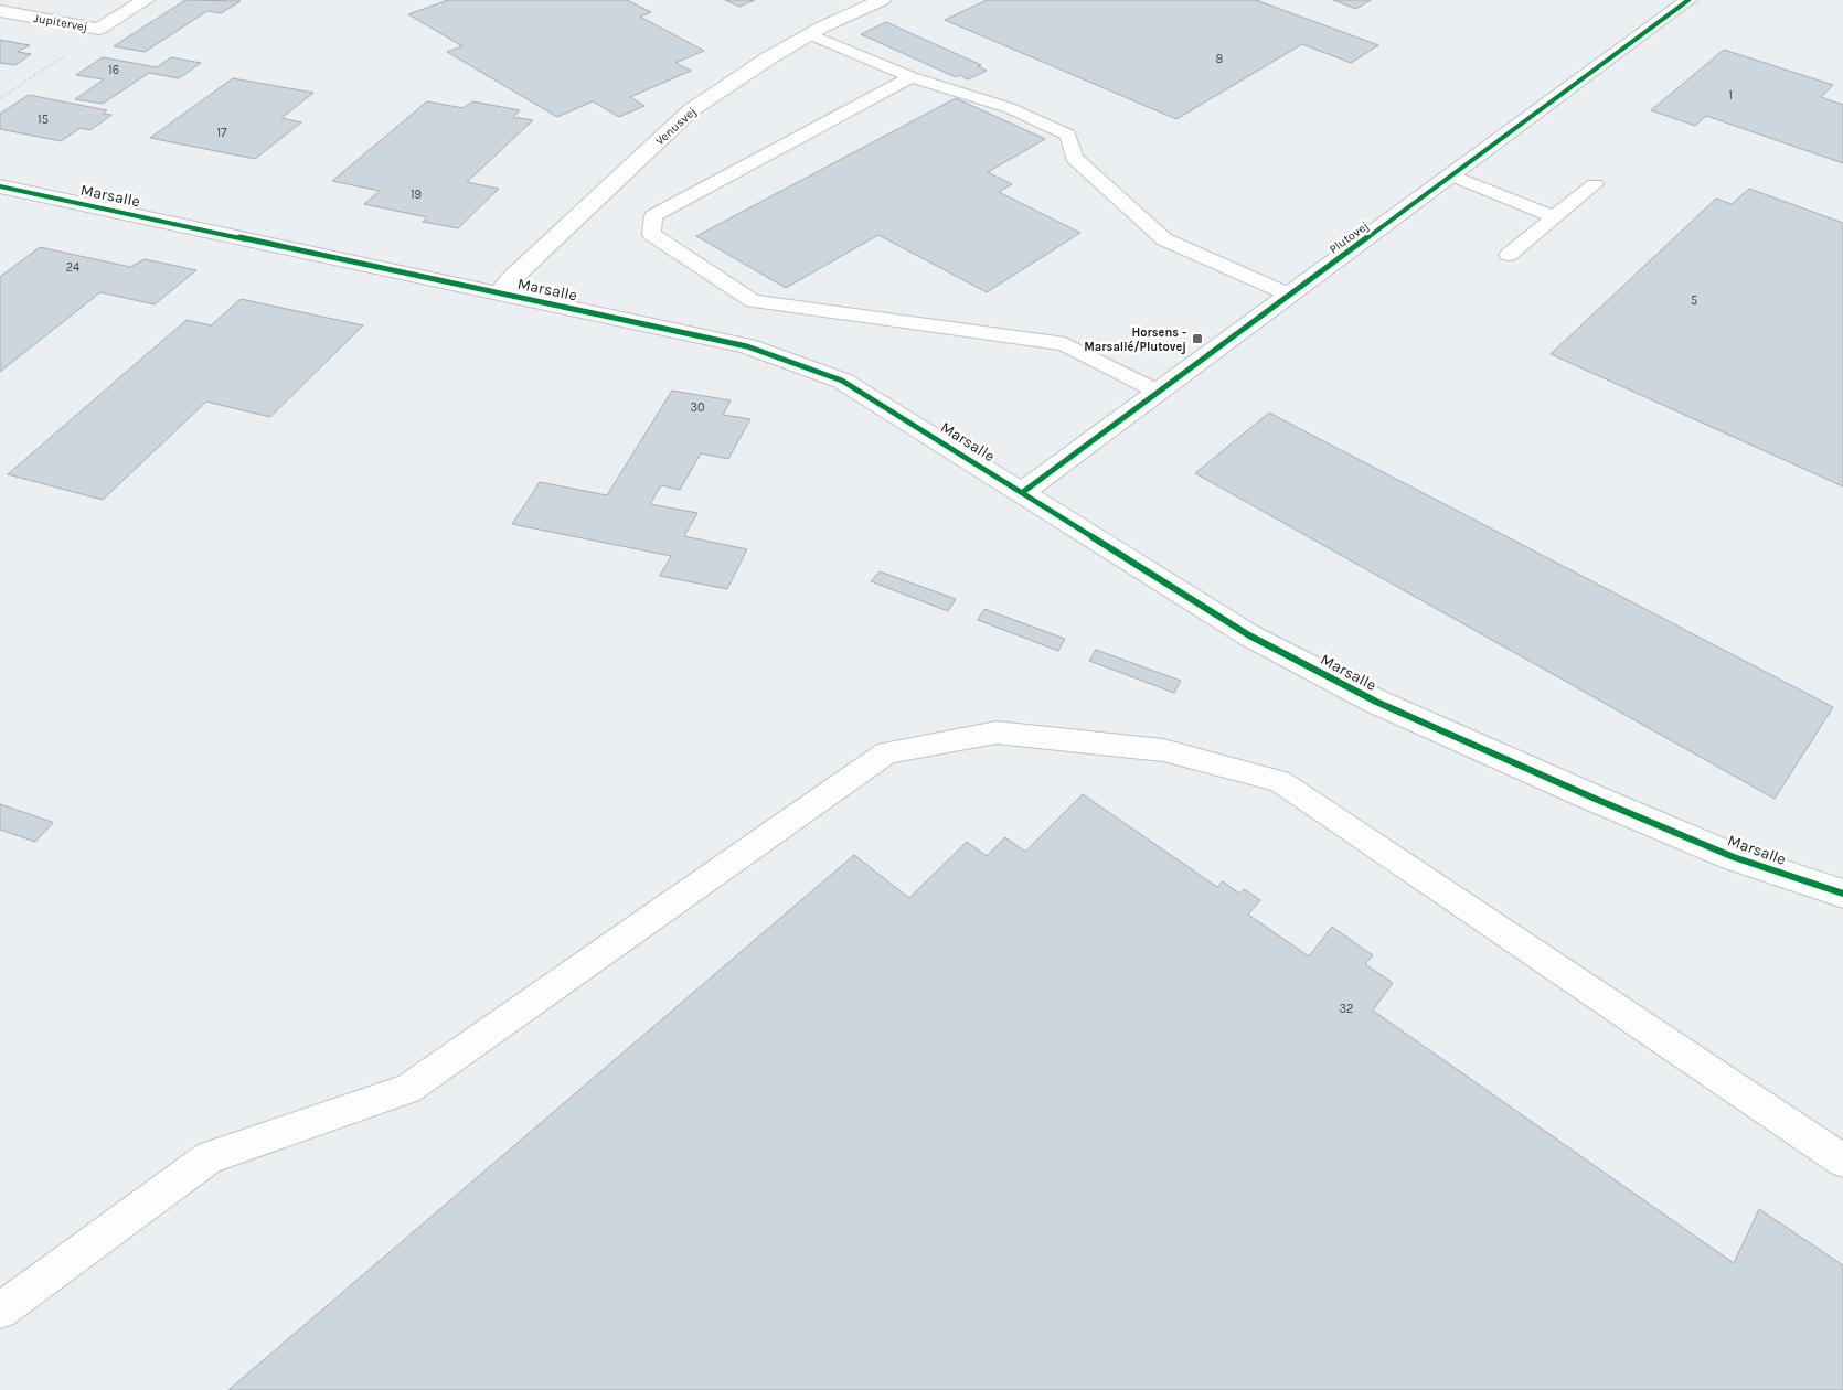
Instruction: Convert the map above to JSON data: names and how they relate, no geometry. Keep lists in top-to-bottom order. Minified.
{"streets":{"street":["Jupitervej","Venusvej","Marsalle","Plutovej"]},"crossings":[["Venusvej","Marsalle"],["Marsalle","Plutovej"]],"places":{"transit":["Horsens - Marsallé/Plutovej"]},"house_numbers":["8","16","1","15","17","19","24","5","30","32"]}
